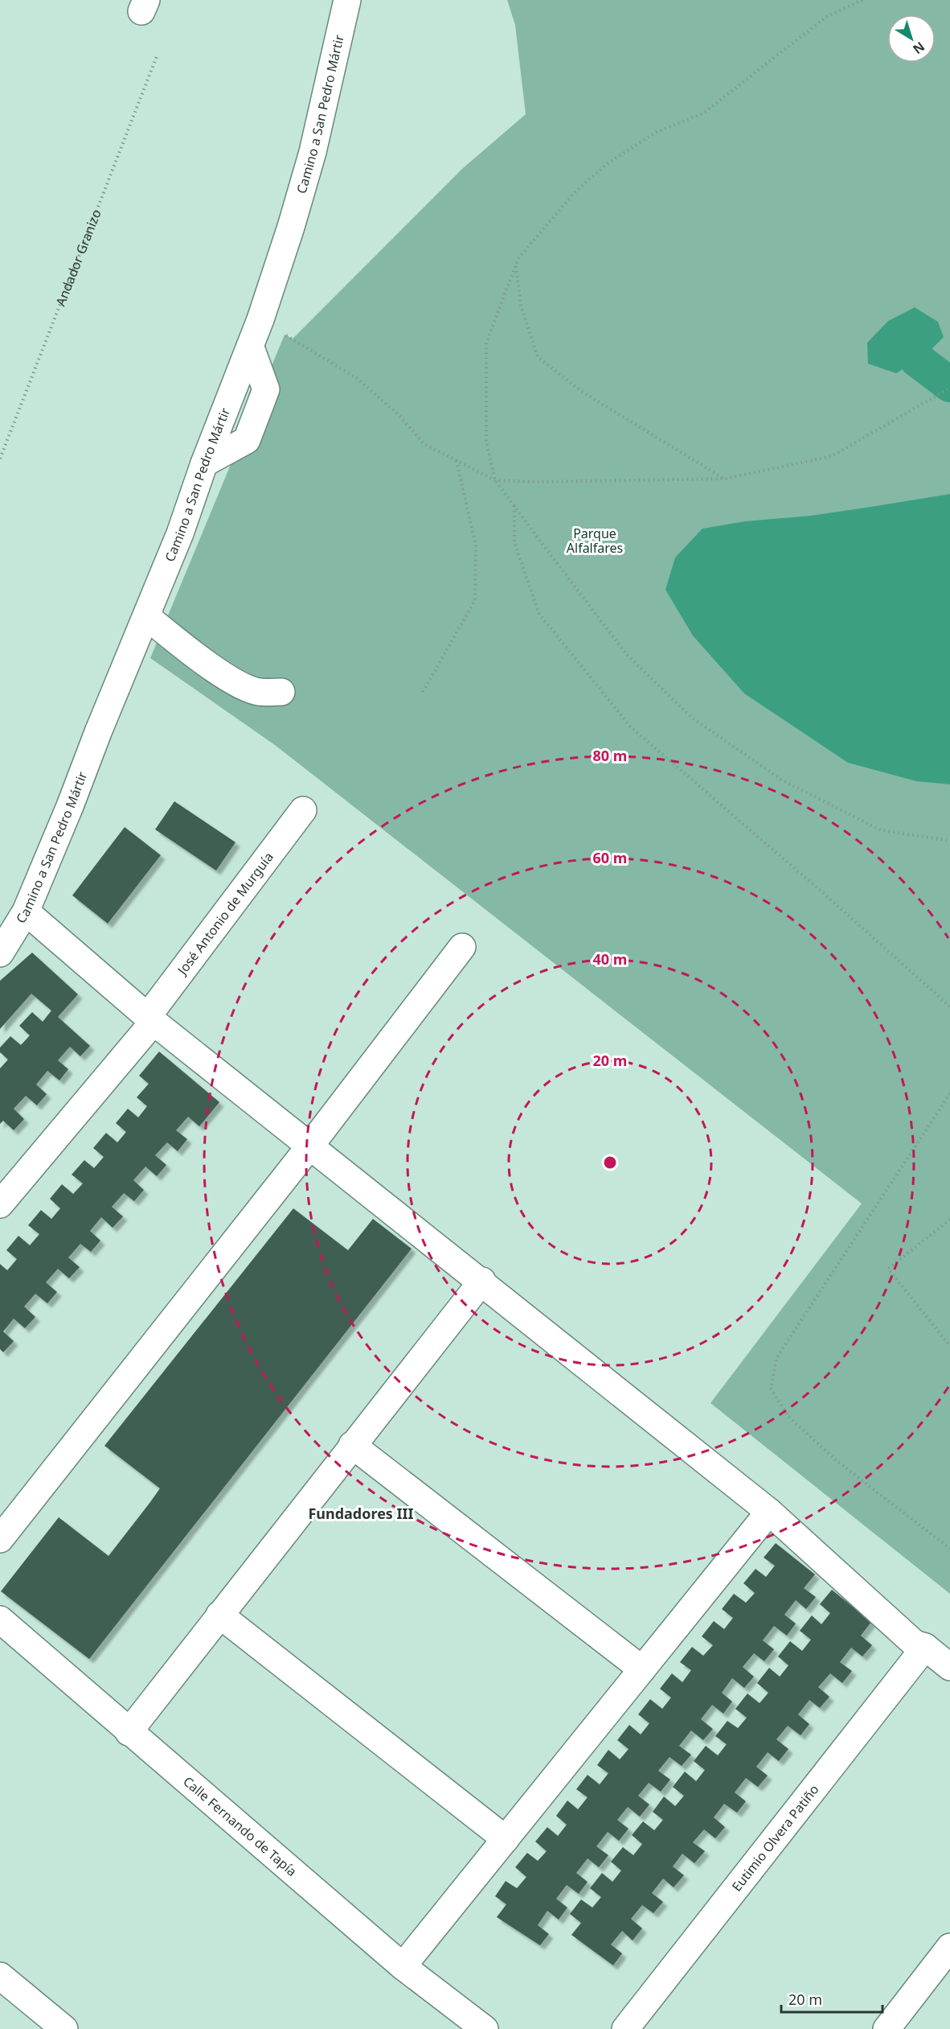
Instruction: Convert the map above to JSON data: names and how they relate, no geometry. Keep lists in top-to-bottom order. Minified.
{"streets":{"street":["Camino a San Pedro Mártir","José Antonio de Murguía","Calle Fernando de Tapía","Eutimio Olvera Patiño"],"path":["Andador Granizo"]},"districts":["Fundadores III"],"parks":["Parque Alfalfares"],"scale_bar":"20 m","north":"bottom right","rings":["80 m","60 m","40 m","20 m"]}
